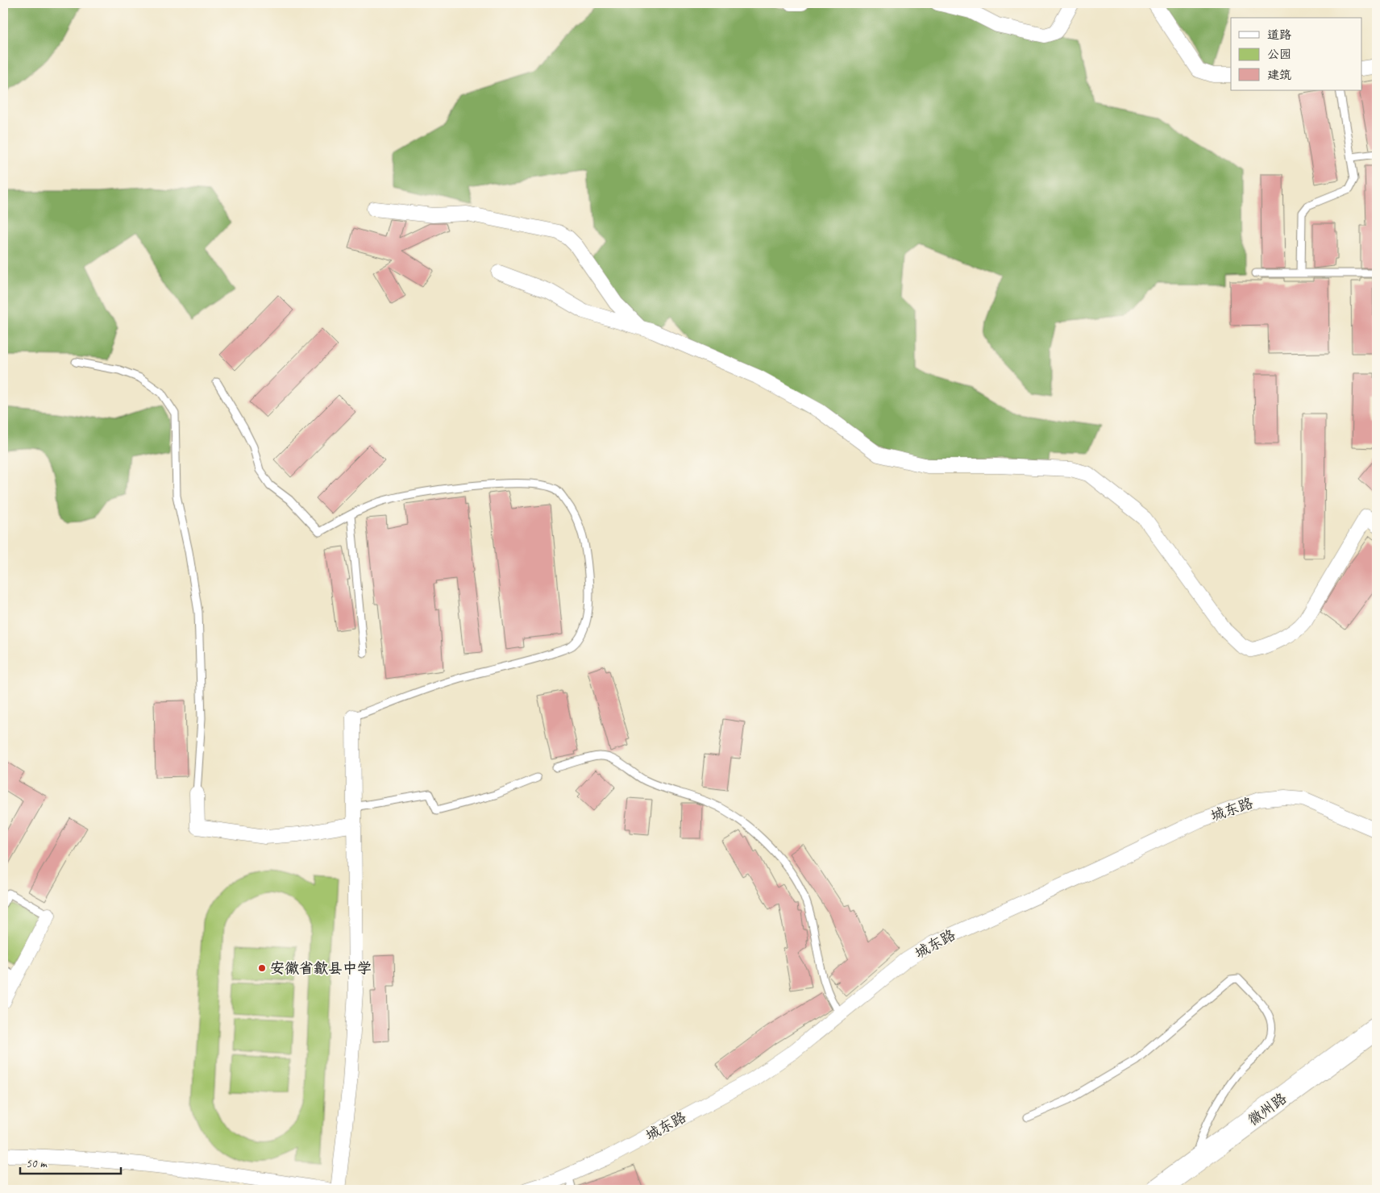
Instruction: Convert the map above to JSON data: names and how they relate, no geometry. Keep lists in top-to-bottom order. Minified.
{"streets":{"main road":["徽州路"],"street":["城东路"]},"places":["安徽省歙县中学"],"legend":["道路","公园","建筑"],"scale_bar":"50 m"}
